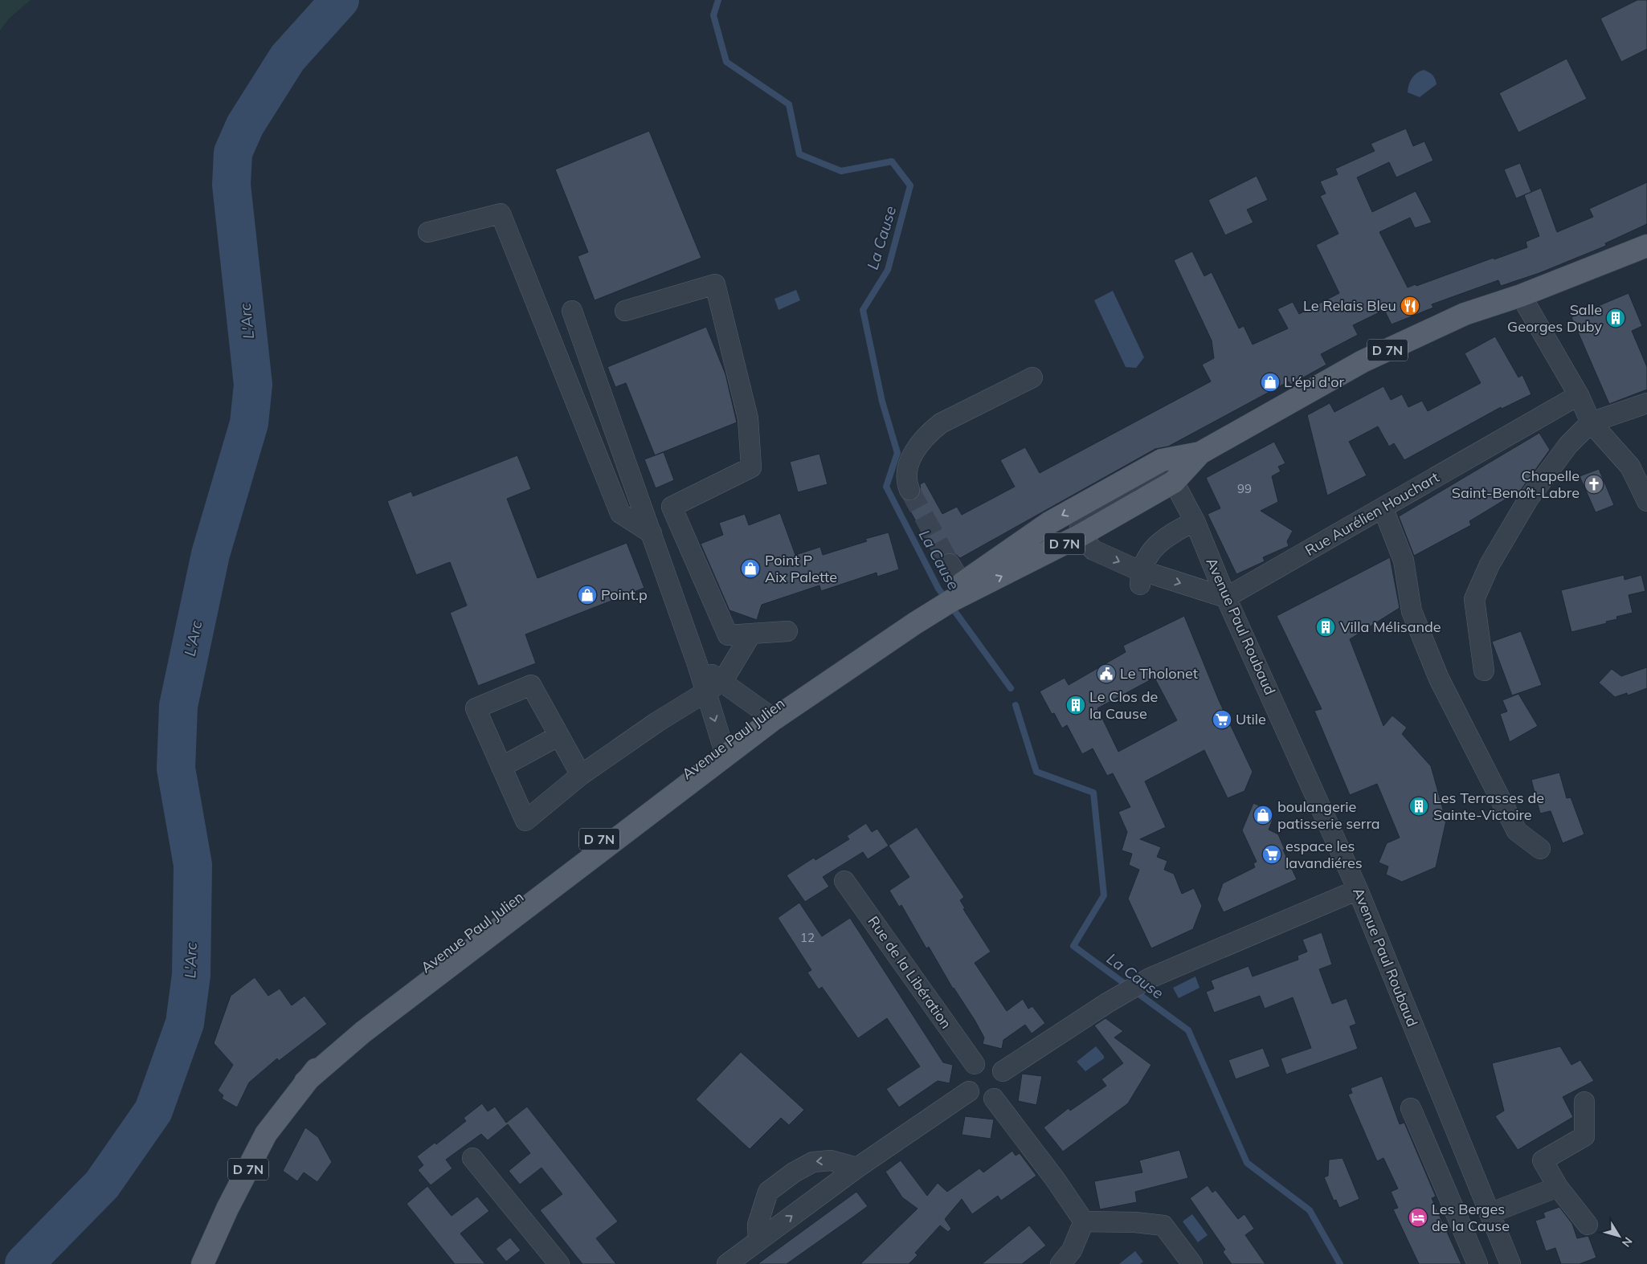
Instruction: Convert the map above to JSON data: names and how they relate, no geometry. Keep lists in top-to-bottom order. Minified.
{"streets":{"main road":["D 7N","Avenue Paul Julien"],"street":["Rue Aurélien Houchart","Avenue Paul Roubaud","Rue de la Libération"]},"crossings":[["Rue Aurélien Houchart","Avenue Paul Roubaud"],["Avenue Paul Roubaud","Avenue Paul Julien"]],"water":["La Cause","L'Arc"],"places":{"restaurant":["Le Relais Bleu"],"building":["Salle Georges Duby","Villa Mélisande","Le Clos de la Cause","Les Terrasses de Sainte-Victoire"],"shop":["L'épi d'or","Point P Aix Palette","Point.p","boulangerie patisserie serra"],"church":["Chapelle Saint-Benoît-Labre"],"public building":["Le Tholonet"],"supermarket":["Utile","espace les lavandiéres"],"hotel":["Les Berges de la Cause"]},"house_numbers":["99","12"],"north":"bottom right"}
